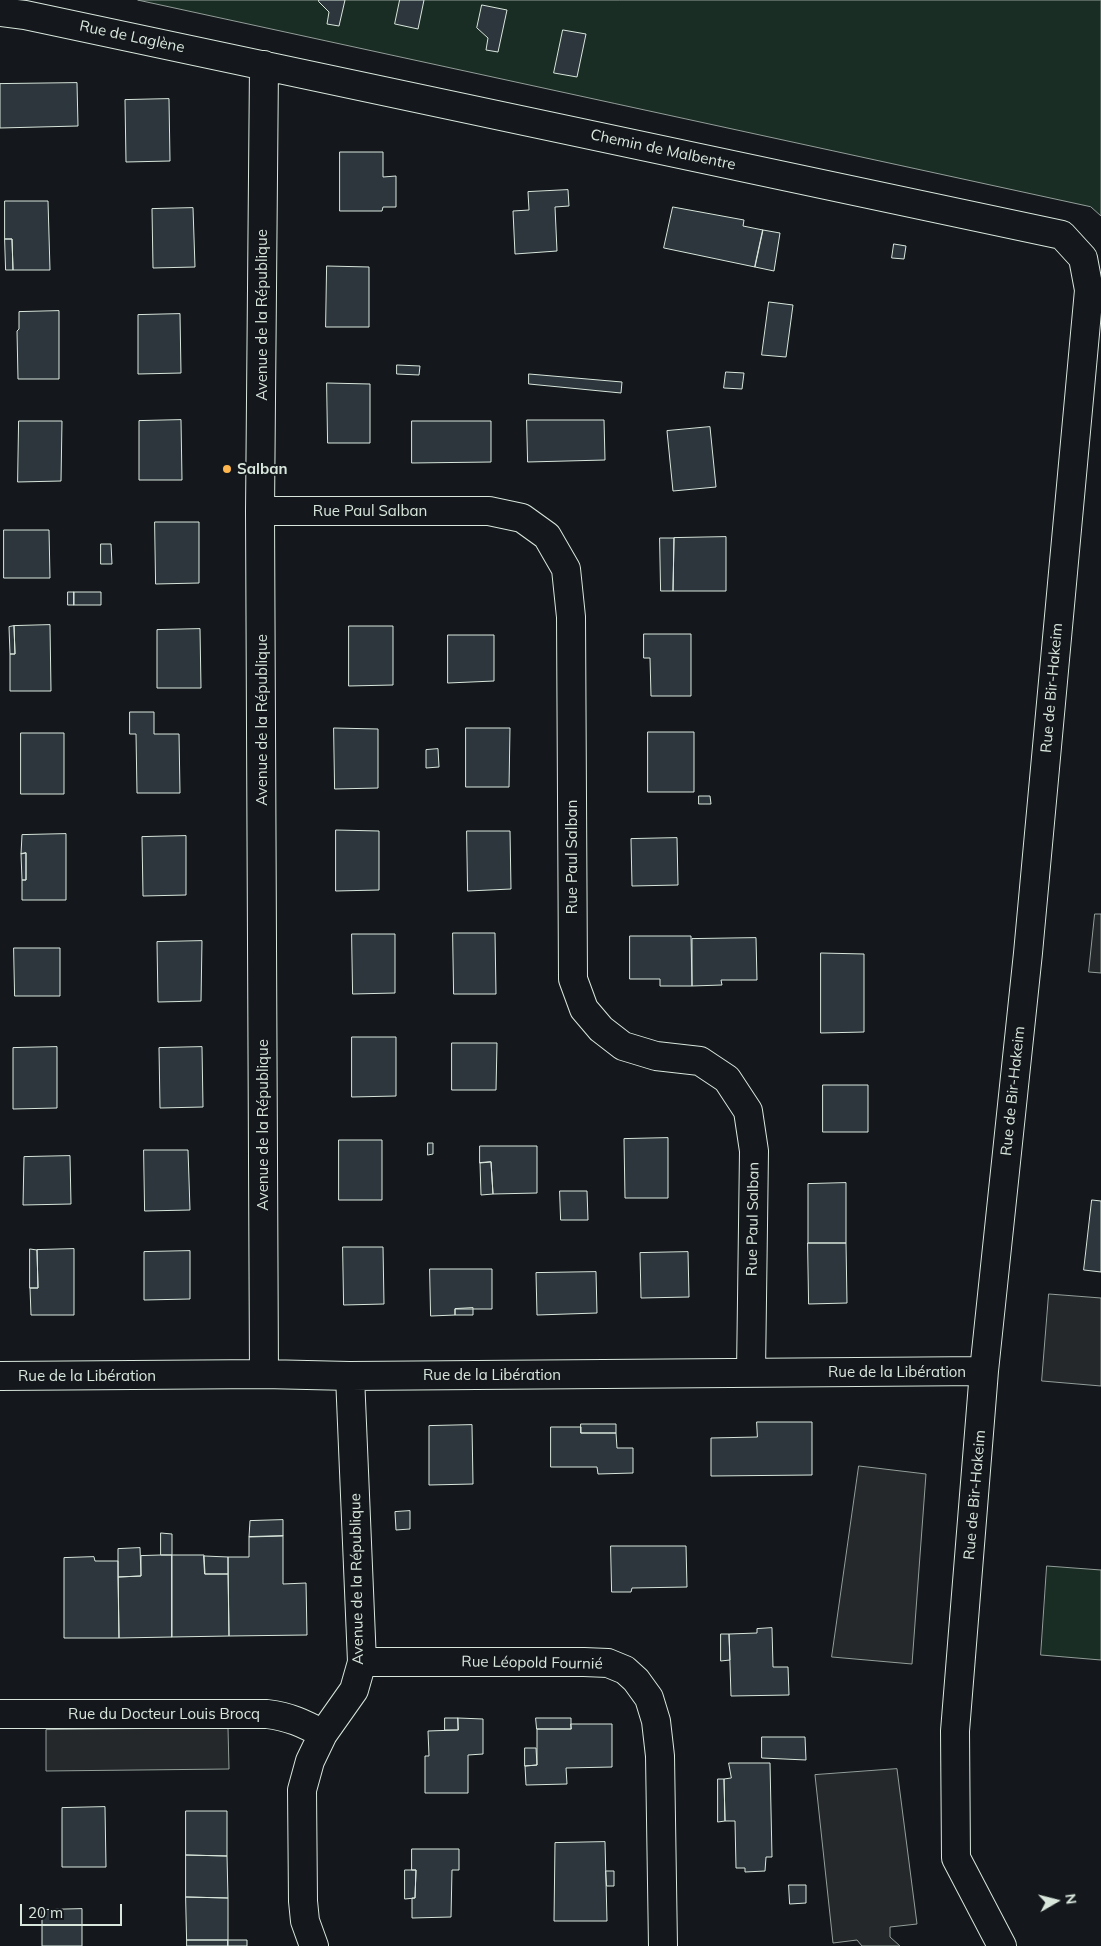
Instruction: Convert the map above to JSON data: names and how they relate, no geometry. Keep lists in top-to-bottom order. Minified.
{"streets":{"street":["Rue de Laglène","Chemin de Malbentre","Avenue de la République","Rue Paul Salban","Rue de Bir-Hakeim","Rue de la Libération","Rue Léopold Fournié","Rue du Docteur Louis Brocq"]},"crossings":[["Rue de Laglène","Chemin de Malbentre"],["Rue de Laglène","Avenue de la République"],["Chemin de Malbentre","Avenue de la République"],["Chemin de Malbentre","Rue de Bir-Hakeim"],["Avenue de la République","Rue Paul Salban"],["Avenue de la République","Rue de la Libération"],["Avenue de la République","Rue Léopold Fournié"],["Avenue de la République","Rue du Docteur Louis Brocq"],["Rue Paul Salban","Rue de la Libération"],["Rue de Bir-Hakeim","Rue de la Libération"]],"places":["Salban"],"scale_bar":"20 m","north":"right"}
